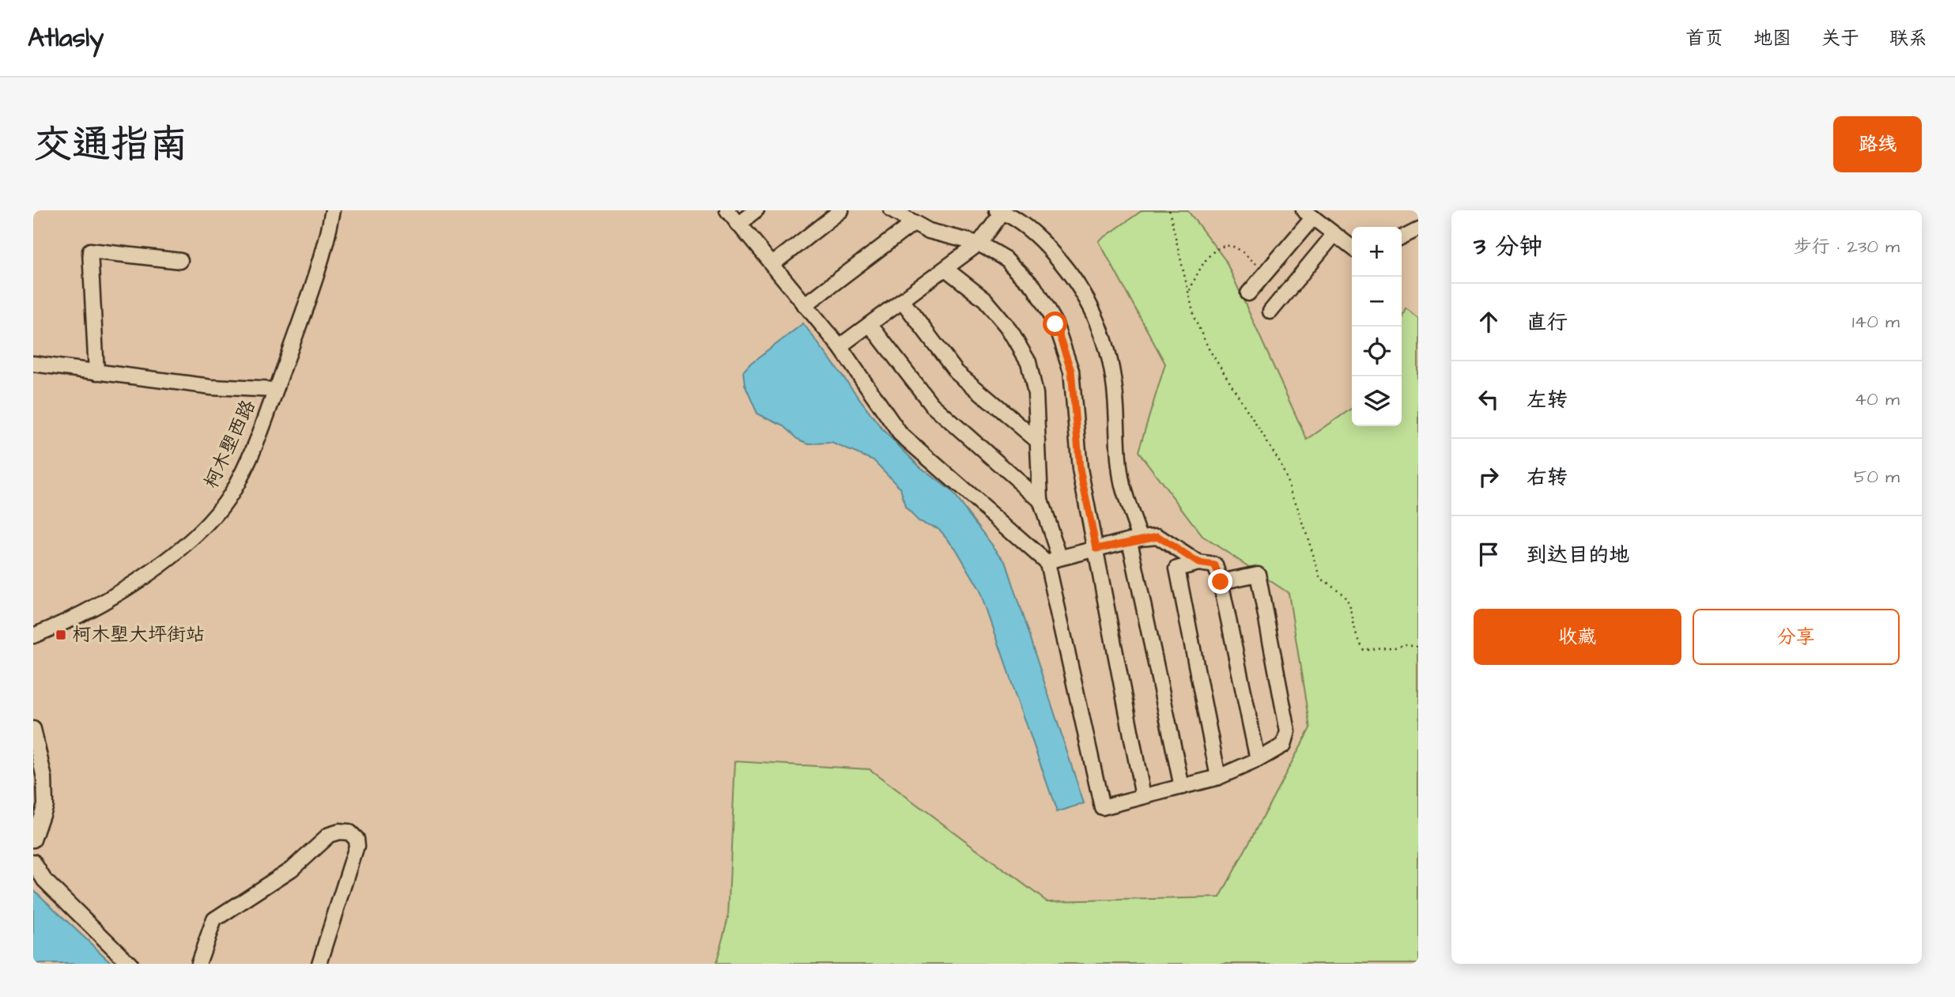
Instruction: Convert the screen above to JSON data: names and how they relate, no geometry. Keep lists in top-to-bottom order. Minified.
{"streets":{"street":["柯木塱西路"]},"places":{"transit":["柯木塱大坪街站"]},"page":{"header":"Atlasly","nav":["首页","地图","关于","联系"],"title":"交通指南","buttons":["路线",["收藏","分享"]],"heading":["3 分钟","步行 · 230 m"],"map_buttons":["+","−"],"list":[["直行","140 m"],["左转","40 m"],["右转","50 m"],"到达目的地"]}}
